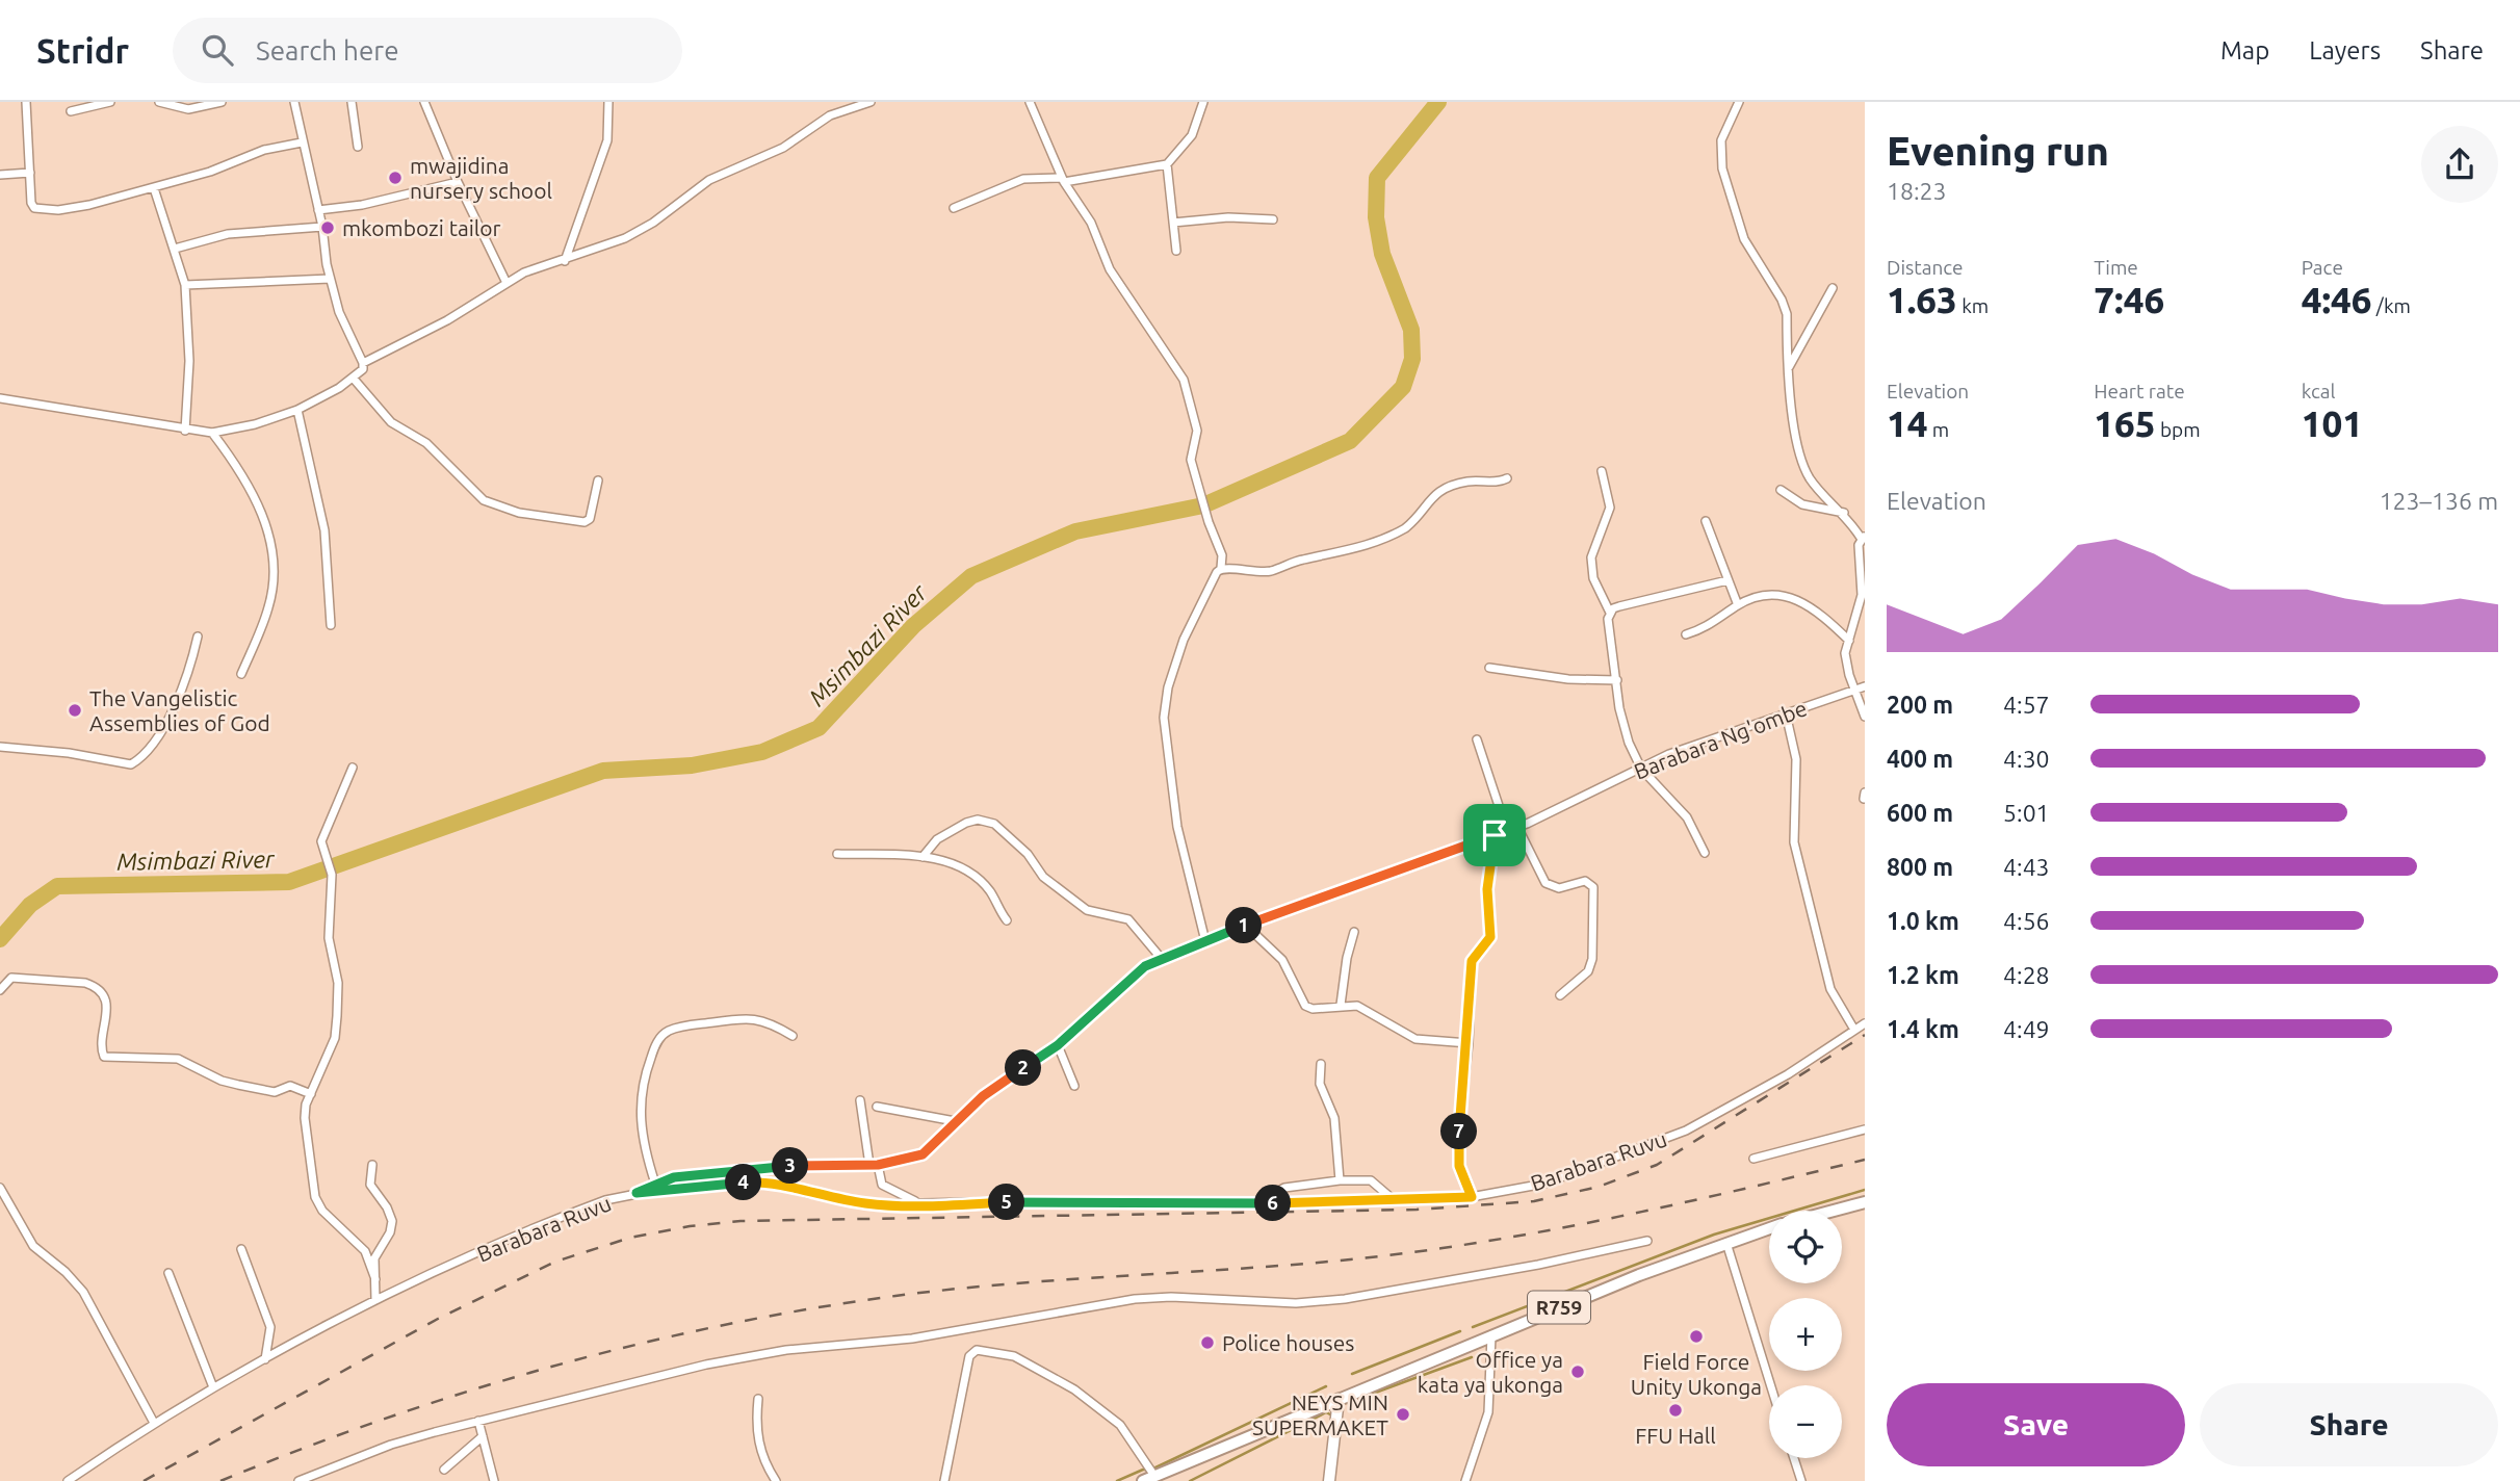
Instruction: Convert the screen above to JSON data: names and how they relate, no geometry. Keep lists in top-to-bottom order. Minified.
{"streets":{"main road":["R759"],"street":["Barabara Ng'ombe","Barabara Ruvu"]},"crossings":[["Barabara Ng'ombe","Barabara Ruvu"]],"water":["Msimbazi River"],"places":["mwajidina nursery school","mkombozi tailor","The Vangelistic Assemblies of God","Field Force Unity Ukonga","Police houses","Office ya kata ya ukonga","FFU Hall","NEYS MIN SUPERMAKET"],"page":{"header":"Stridr","search":"Search here","nav":["Map","Layers","Share"],"heading":["Evening run","18:23"],"stats":[["Distance","1.63 km"],["Time","7:46"],["Pace","4:46 /km"],["Elevation","14 m"],["Heart rate","165 bpm"],["kcal","101"]],"chart":["Elevation","123–136 m"],"list":[{"name":"200 m","note":"4:57"},{"name":"400 m","note":"4:30"},{"name":"600 m","note":"5:01"},{"name":"800 m","note":"4:43"},{"name":"1.0 km","note":"4:56"},{"name":"1.2 km","note":"4:28"},{"name":"1.4 km","note":"4:49"}],"pins":["1","2","7","3","4","5","6"],"map_buttons":["+","−"],"buttons":["Save","Share"]}}
